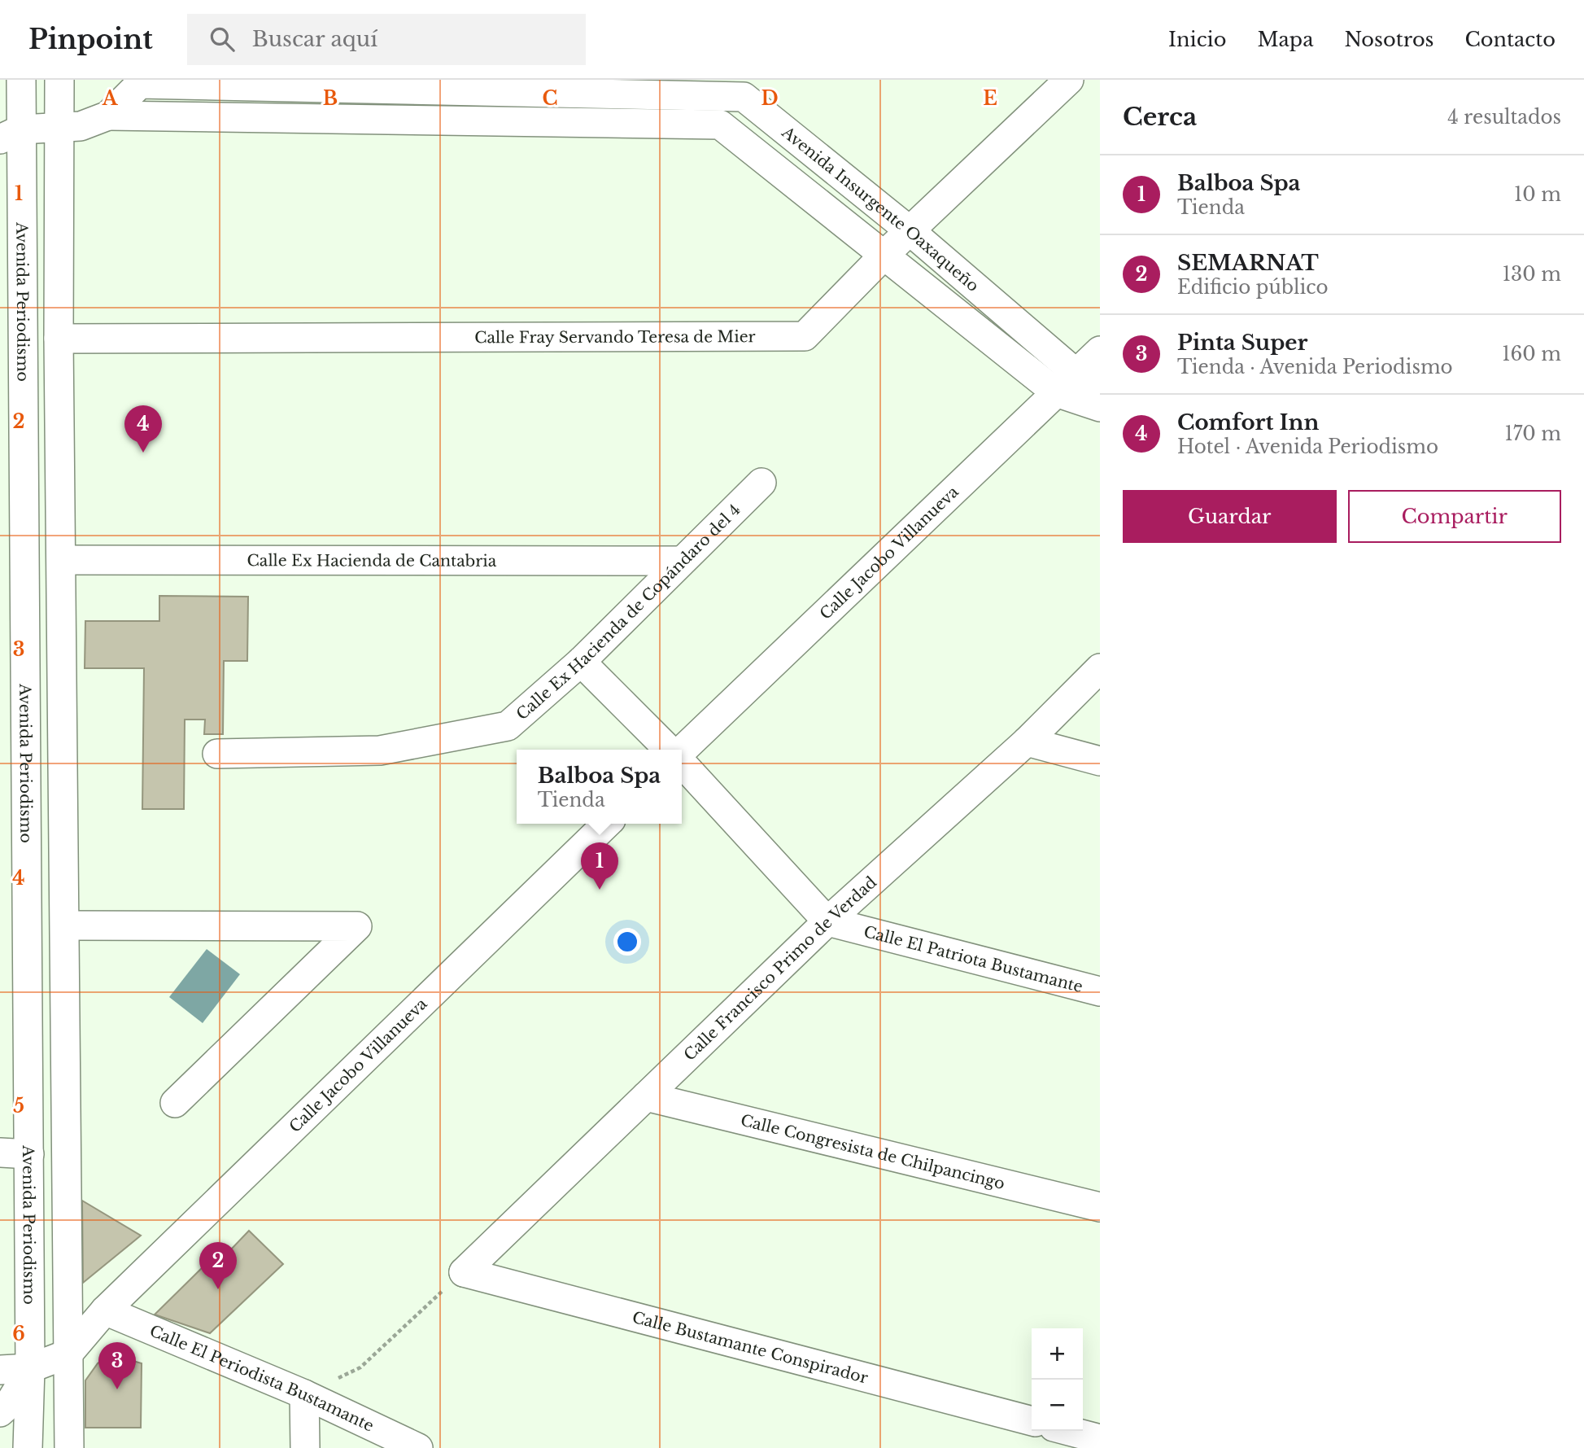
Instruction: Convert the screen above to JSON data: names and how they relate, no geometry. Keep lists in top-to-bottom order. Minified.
{"streets":{"street":["Avenida Insurgente Oaxaqueño","Avenida Periodismo","Calle Fray Servando Teresa de Mier","Calle Jacobo Villanueva","Calle Ex Hacienda de Cantabria","Calle Ex Hacienda de Copándaro del 4","Calle El Patriota Bustamante","Calle Francisco Primo de Verdad","Calle Congresista de Chilpancingo","Calle Bustamante Conspirador","Calle El Periodista Bustamante"]},"crossings":[["Avenida Insurgente Oaxaqueño","Calle Fray Servando Teresa de Mier"],["Avenida Insurgente Oaxaqueño","Calle Jacobo Villanueva"],["Calle Jacobo Villanueva","Calle El Periodista Bustamante"],["Calle Ex Hacienda de Cantabria","Calle Ex Hacienda de Copándaro del 4"],["Calle El Patriota Bustamante","Calle Francisco Primo de Verdad"],["Calle Francisco Primo de Verdad","Calle Congresista de Chilpancingo"],["Calle Francisco Primo de Verdad","Calle Bustamante Conspirador"]],"page":{"header":"Pinpoint","search":"Buscar aquí","nav":["Inicio","Mapa","Nosotros","Contacto"],"heading":["Cerca","4 resultados"],"list":[{"mark":"1","name":"Balboa Spa","note":"Tienda","value":"10 m"},{"mark":"2","name":"SEMARNAT","note":"Edificio público","value":"130 m"},{"mark":"3","name":"Pinta Super","note":"Tienda · Avenida Periodismo","value":"160 m"},{"mark":"4","name":"Comfort Inn","note":"Hotel · Avenida Periodismo","value":"170 m"}],"pins":["4","1","2","3"],"buttons":["Guardar","Compartir"],"popup":["Balboa Spa","Tienda"],"map_buttons":["+","−"]},"grid":{"columns":["A","B","C","D","E"],"rows":["1","2","3","4","5","6"]}}
